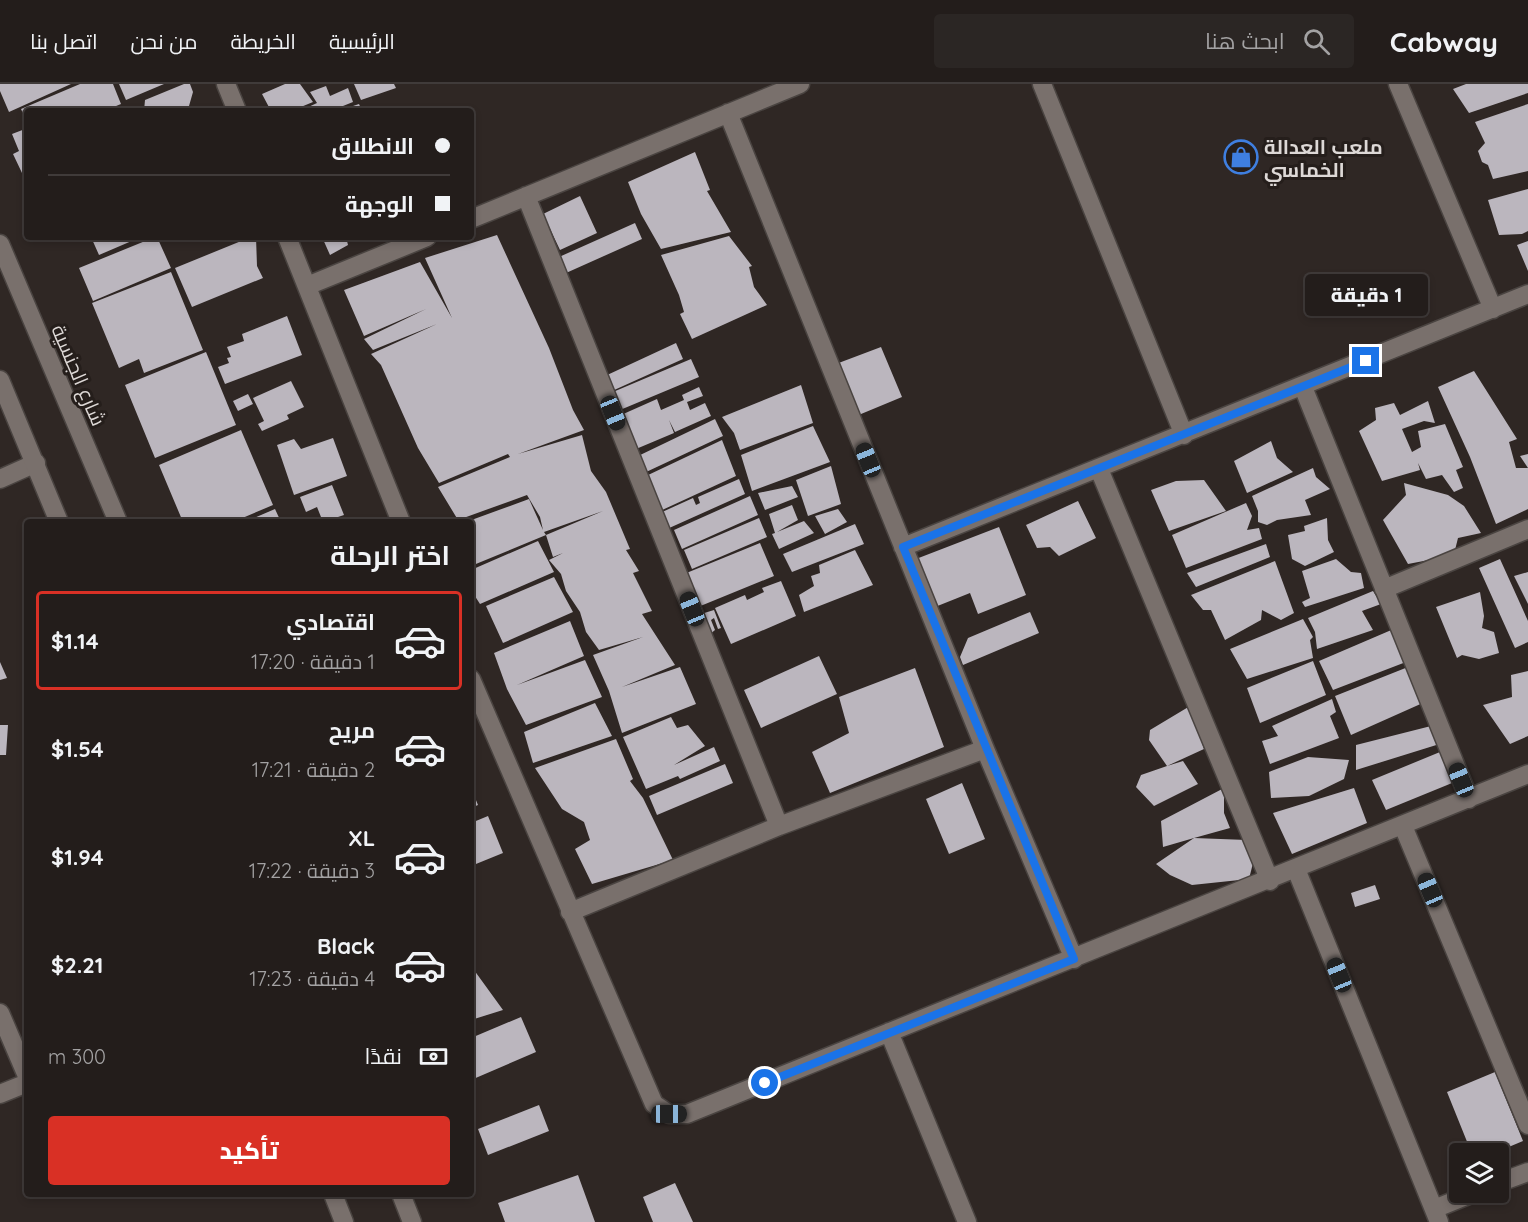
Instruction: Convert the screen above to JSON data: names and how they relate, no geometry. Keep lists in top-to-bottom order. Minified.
{"streets":{"street":["شارع الجنسية"]},"places":{"shop":["ملعب العدالة الخماسي"]},"page":{"header":"Cabway","search":"ابحث هنا","nav":["الرئيسية","الخريطة","من نحن","اتصل بنا"],"banner":["الانطلاق","الوجهة"],"bubble":"1 دقيقة","heading":"اختر الرحلة","list":[{"name":"اقتصادي","note":"1 دقيقة · 17:20","value":"$1.14"},{"name":"مريح","note":"2 دقيقة · 17:21","value":"$1.54"},{"name":"XL","note":"3 دقيقة · 17:22","value":"$1.94"},{"name":"Black","note":"4 دقيقة · 17:23","value":"$2.21"}],"pay":["نقدًا","300 m"],"buttons":"تأكيد"}}
